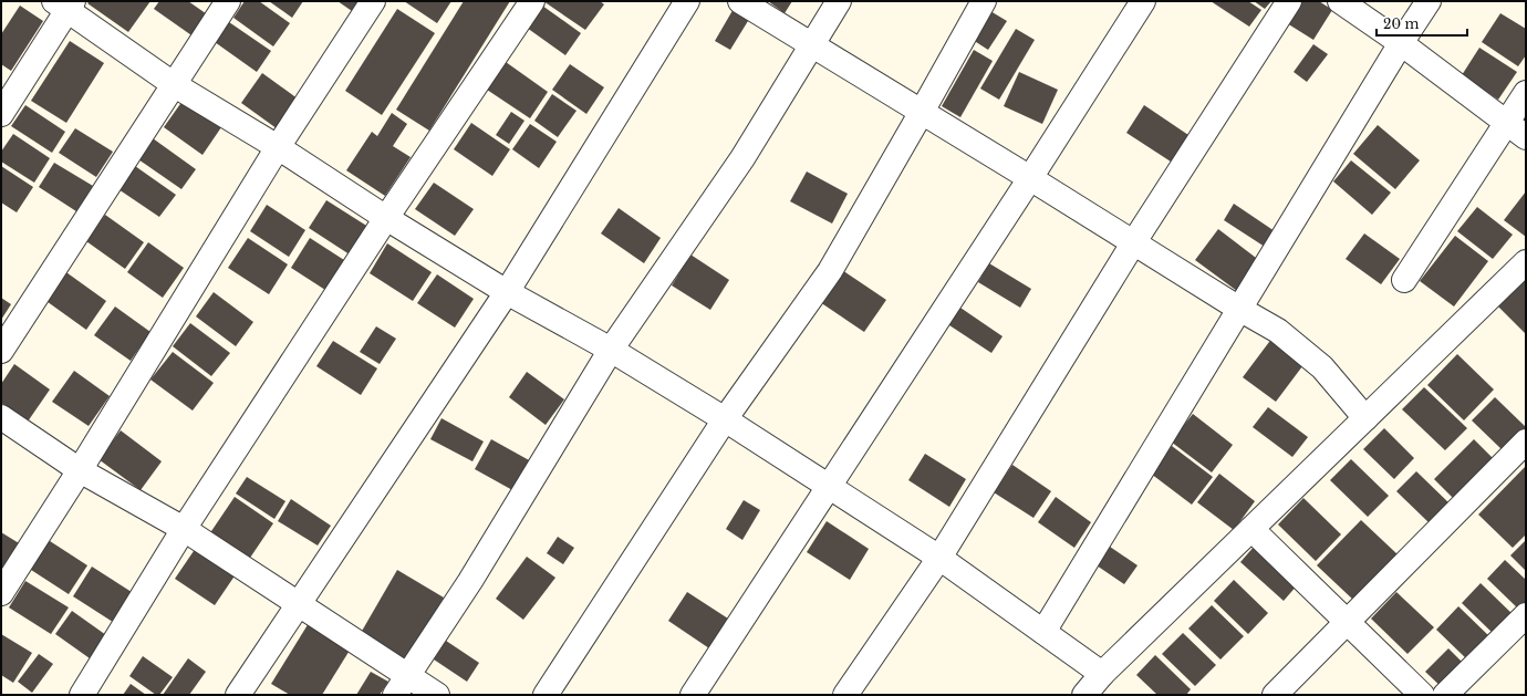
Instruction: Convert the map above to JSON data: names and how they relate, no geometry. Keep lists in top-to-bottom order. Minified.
{"scale_bar":"20 m"}
